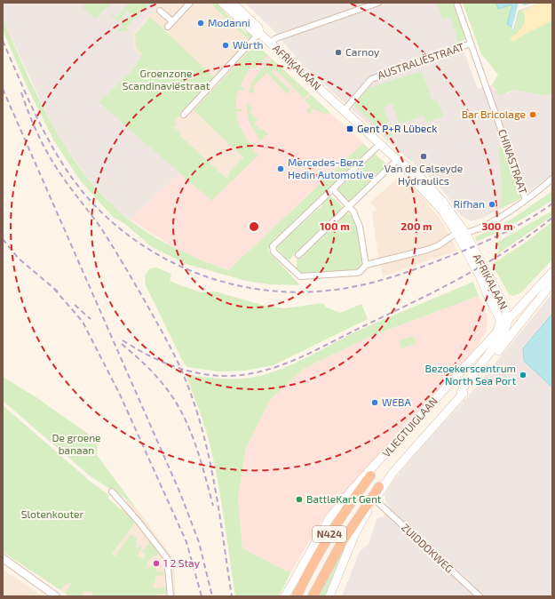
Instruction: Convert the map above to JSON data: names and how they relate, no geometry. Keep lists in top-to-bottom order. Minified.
{"streets":{"highway":["N424"],"main road":["AFRIKALAAN","VLIEGTUIGLAAN"],"street":["AUSTRALIËSTRAAT","CHINASTRAAT","ZUIDDOKWEG"]},"crossings":[["AUSTRALIËSTRAAT","AFRIKALAAN"],["AUSTRALIËSTRAAT","CHINASTRAAT"],["AFRIKALAAN","VLIEGTUIGLAAN"],["AFRIKALAAN","N424"],["VLIEGTUIGLAAN","N424"],["VLIEGTUIGLAAN","ZUIDDOKWEG"]],"parks":["Groenzone Scandinaviëstraat","De groene banaan","Slotenkouter"],"places":{"other":["Modanni","Würth","Carnoy","Bar Bricolage","Van de Calseyde Hydraulics","Mercedes-Benz Hedin Automotive","Rifhan","Bezoekerscentrum North Sea Port","WEBA","BattleKart Gent","1 2 Stay"],"transit":["Gent P+R Lübeck"]},"rings":["100 m","200 m","300 m"]}
